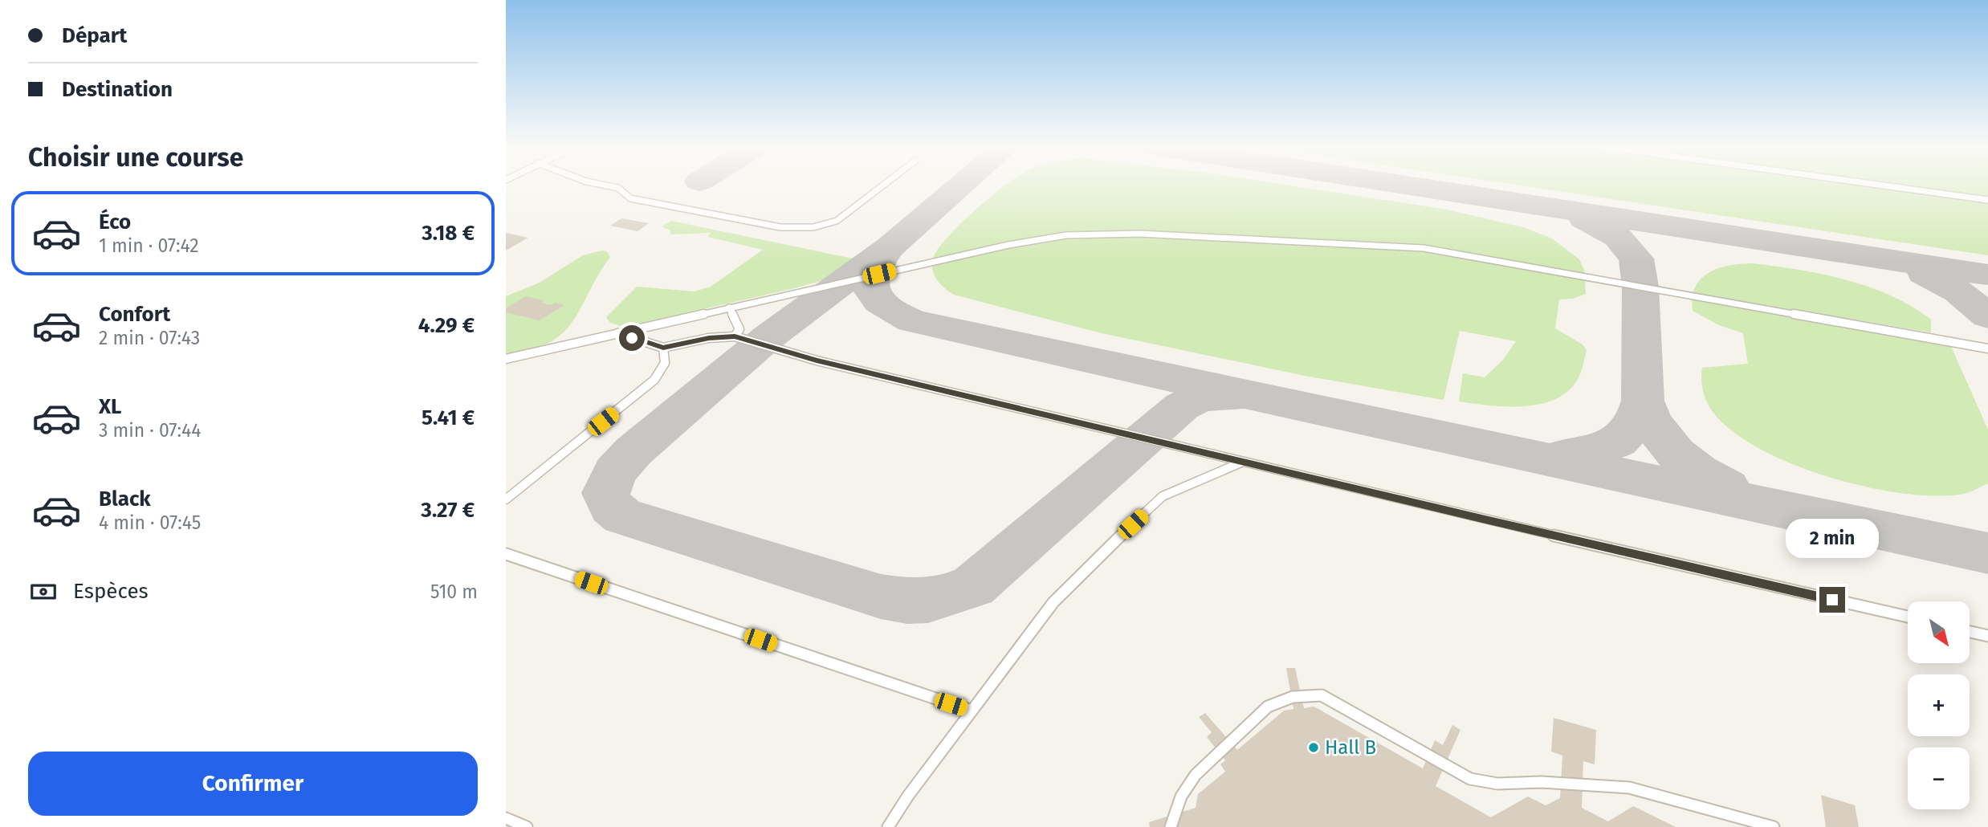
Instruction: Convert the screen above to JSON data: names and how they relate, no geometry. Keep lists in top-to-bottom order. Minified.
{"places":["Hall B"],"north":"bottom right","page":{"banner":["Départ","Destination"],"heading":"Choisir une course","list":[{"name":"Éco","note":"1 min · 07:42","value":"3.18 €"},{"name":"Confort","note":"2 min · 07:43","value":"4.29 €"},{"name":"XL","note":"3 min · 07:44","value":"5.41 €"},{"name":"Black","note":"4 min · 07:45","value":"3.27 €"}],"bubble":"2 min","pay":["Espèces","510 m"],"map_buttons":["+","−"],"buttons":"Confirmer"}}
